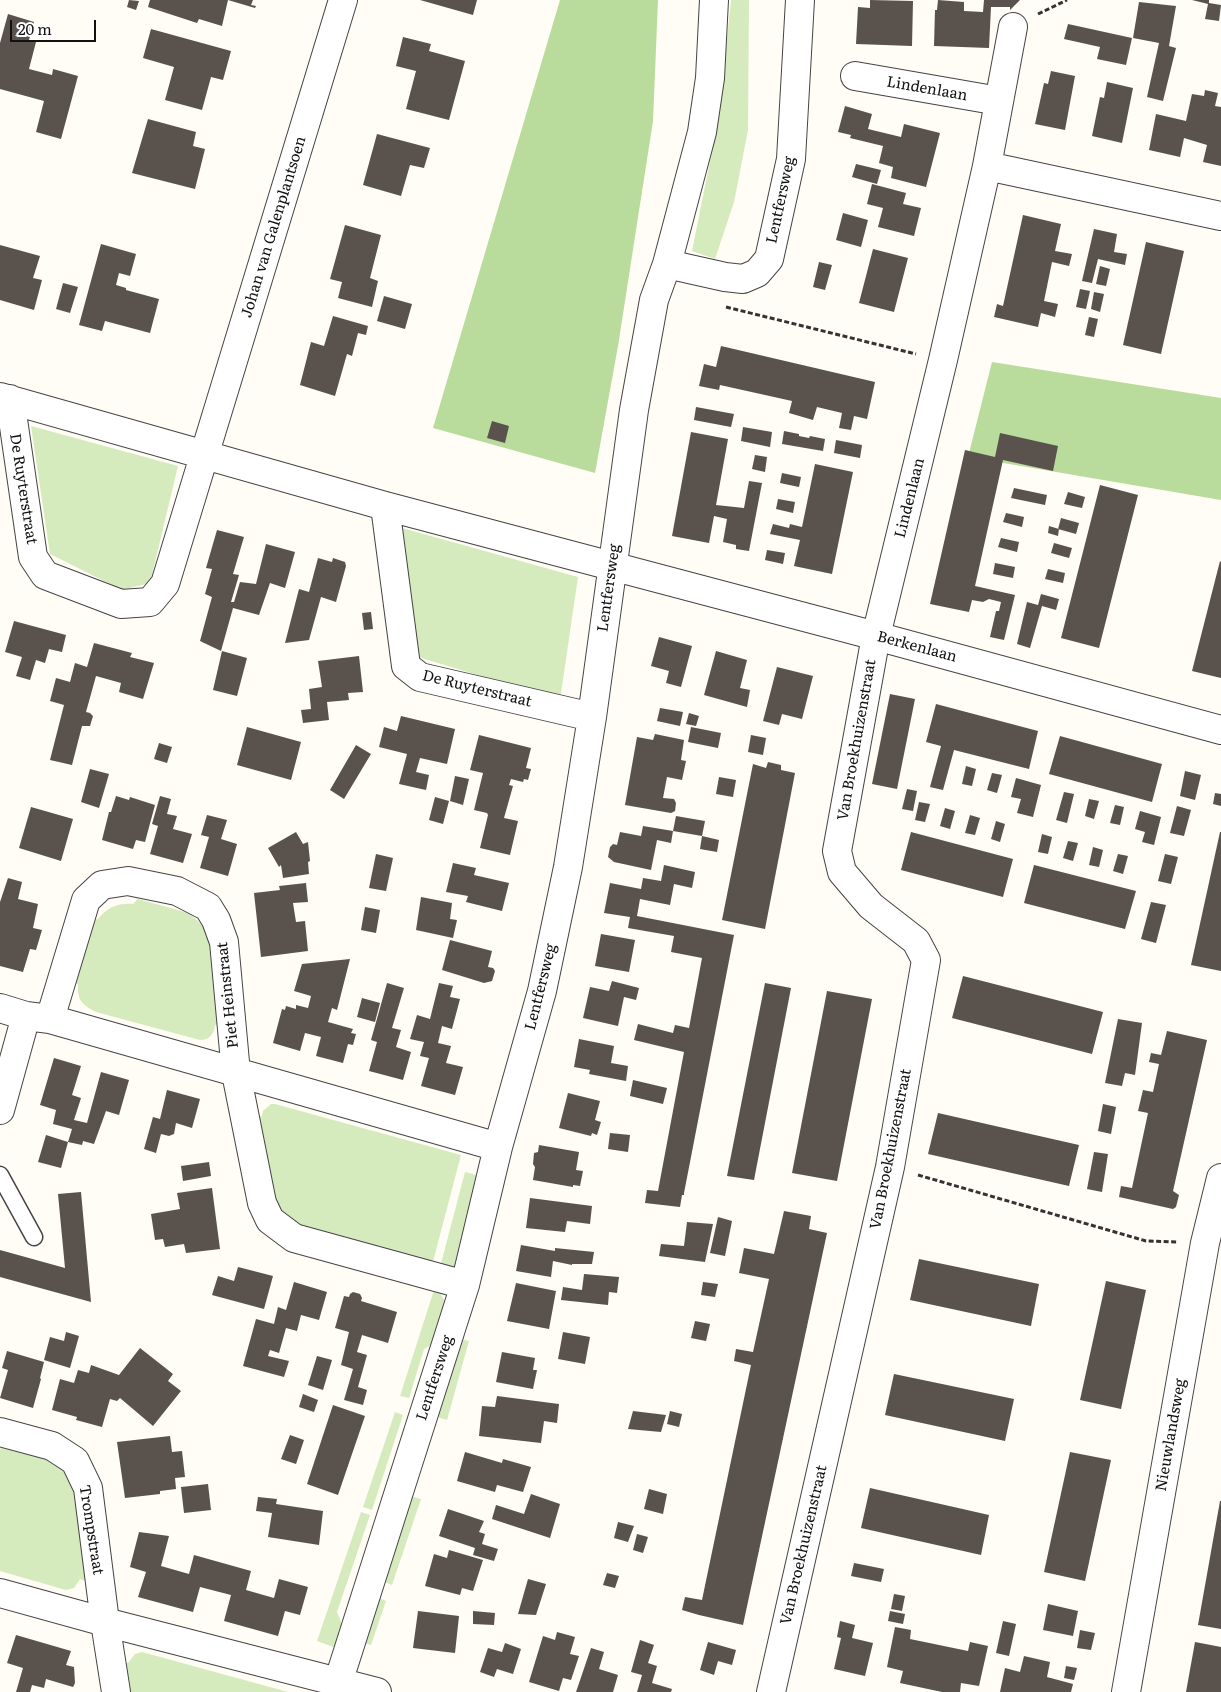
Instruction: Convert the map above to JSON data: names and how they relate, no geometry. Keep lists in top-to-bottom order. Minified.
{"streets":{"street":["Lindenlaan","Lentfersweg","Johan van Galenplantsoen","De Ruyterstraat","Berkenlaan","Van Broekhuizenstraat","Piet Heinstraat","Nieuwlandsweg","Trompstraat"]},"crossings":[["Lindenlaan","Berkenlaan"],["Lindenlaan","Van Broekhuizenstraat"],["Lentfersweg","De Ruyterstraat"],["Lentfersweg","Berkenlaan"],["Lentfersweg","Piet Heinstraat"],["Johan van Galenplantsoen","De Ruyterstraat"],["De Ruyterstraat","Berkenlaan"],["Berkenlaan","Van Broekhuizenstraat"]],"scale_bar":"20 m"}
